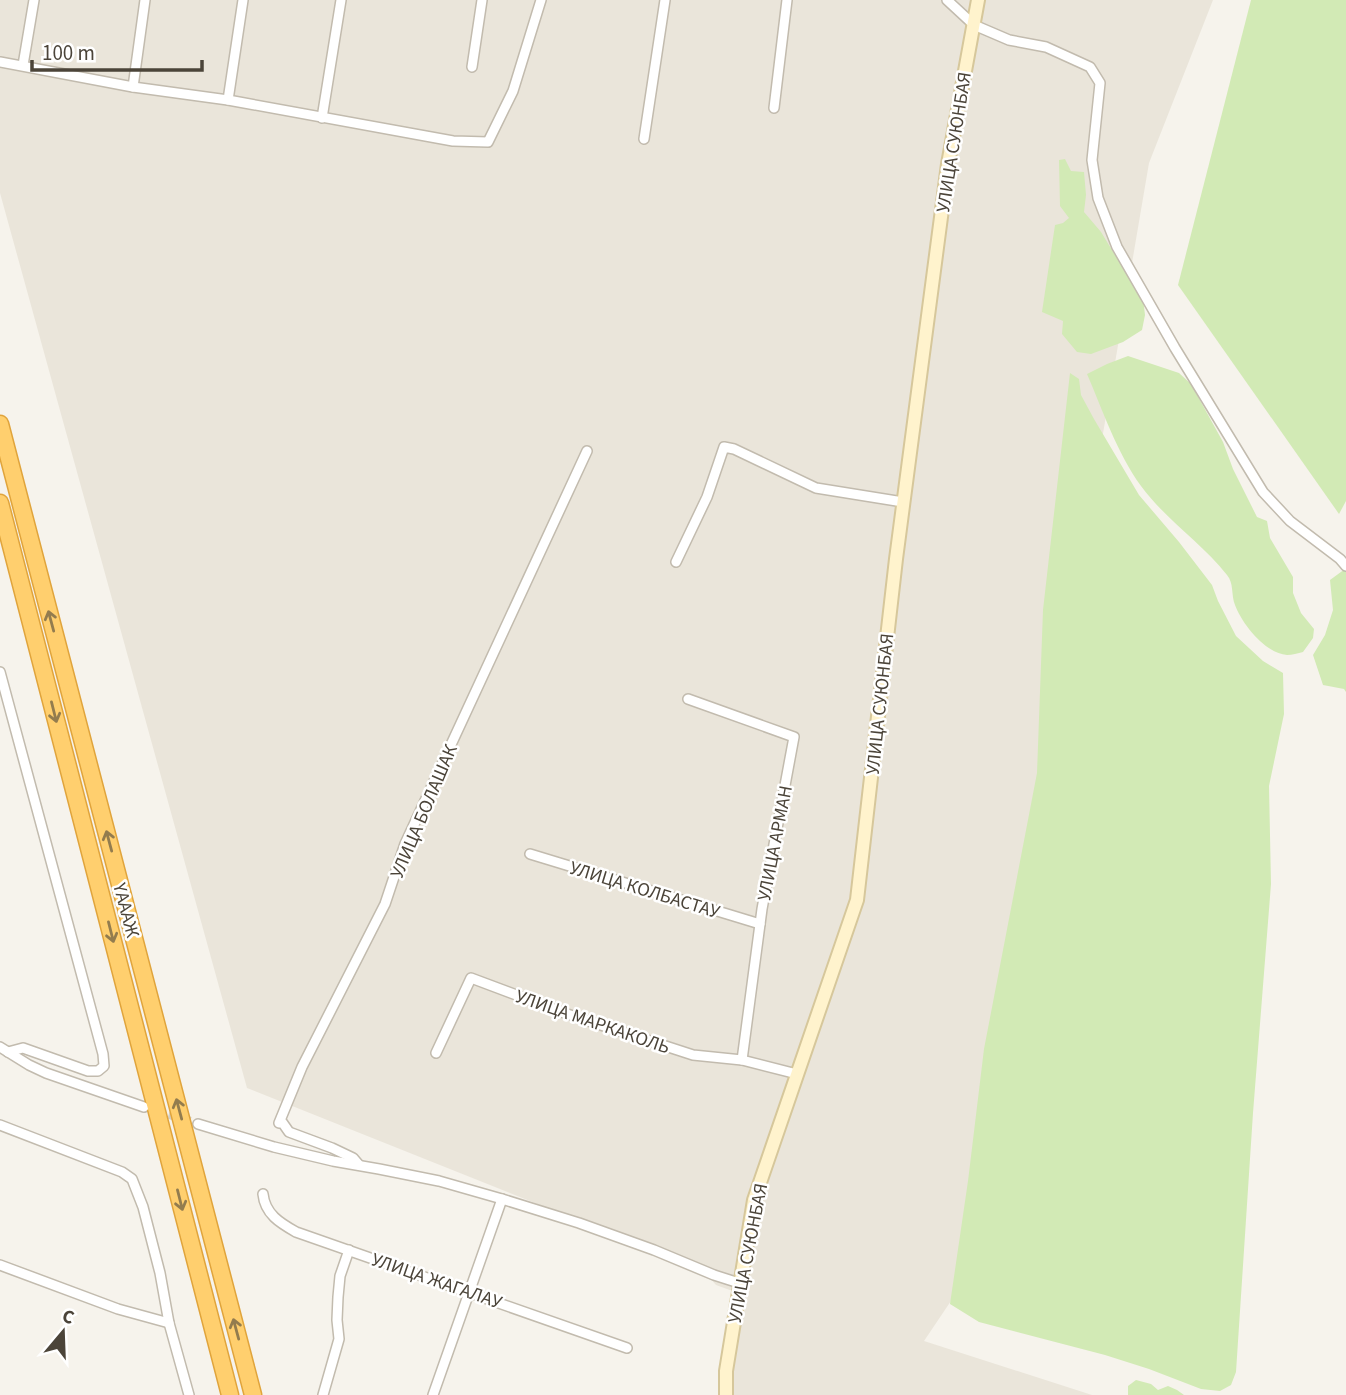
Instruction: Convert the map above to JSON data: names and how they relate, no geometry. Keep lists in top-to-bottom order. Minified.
{"streets":{"highway":["ҮАААЖ"],"main road":["УЛИЦА СУЮНБАЯ"],"street":["УЛИЦА БОЛАШАК","УЛИЦА АРМАН","УЛИЦА КОЛБАСТАУ","УЛИЦА МАРКАКОЛЬ","УЛИЦА ЖАГАЛАУ"]},"crossings":[["УЛИЦА СУЮНБАЯ","УЛИЦА МАРКАКОЛЬ"],["УЛИЦА АРМАН","УЛИЦА КОЛБАСТАУ"],["УЛИЦА АРМАН","УЛИЦА МАРКАКОЛЬ"]],"scale_bar":"100 m","north":"top"}
